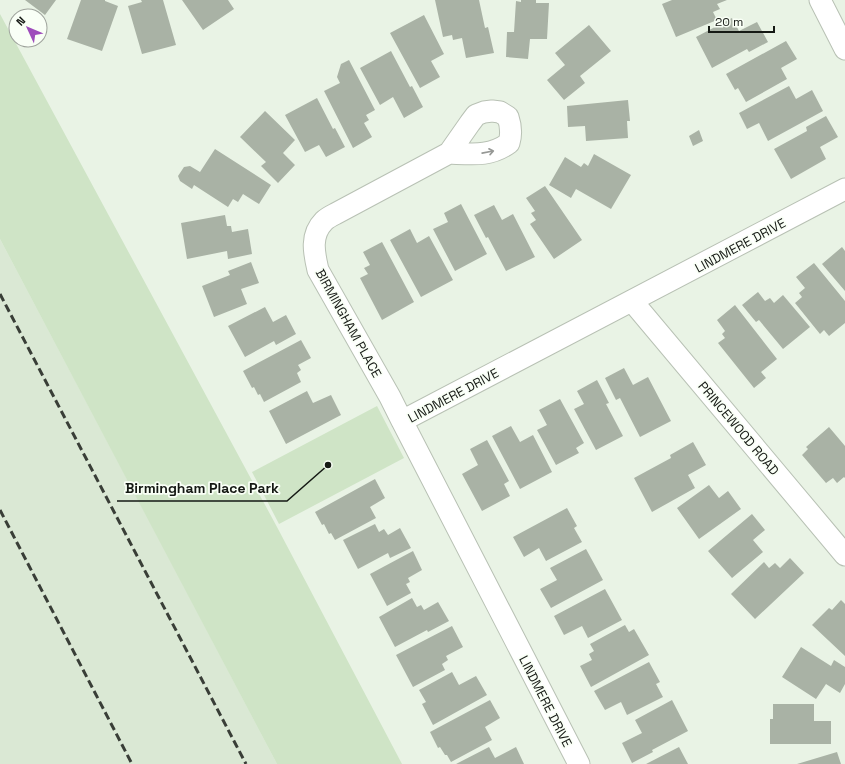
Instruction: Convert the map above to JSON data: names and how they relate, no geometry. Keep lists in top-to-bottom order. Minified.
{"streets":{"street":["LINDMERE DRIVE","BIRMINGHAM PLACE","PRINCEWOOD ROAD"]},"crossings":[["LINDMERE DRIVE","BIRMINGHAM PLACE"],["LINDMERE DRIVE","PRINCEWOOD ROAD"]],"places":["Birmingham Place Park"],"scale_bar":"20 m","north":"top left"}
